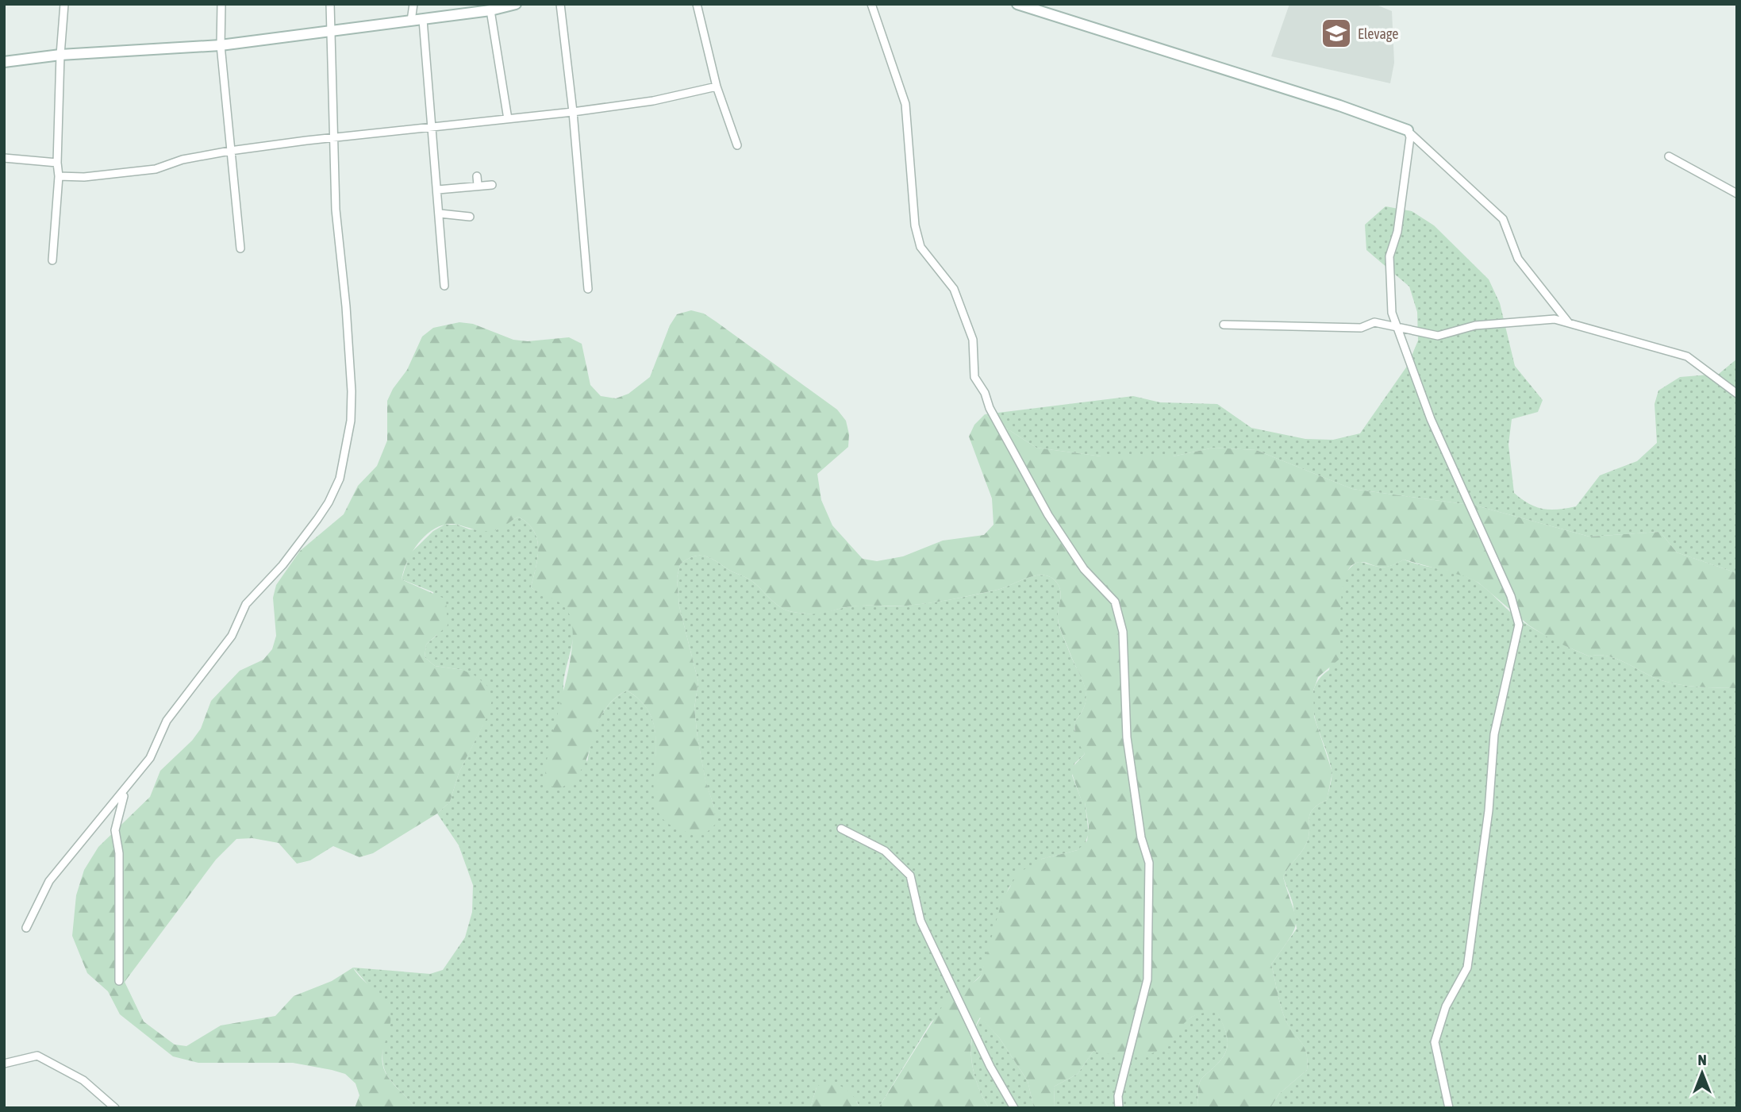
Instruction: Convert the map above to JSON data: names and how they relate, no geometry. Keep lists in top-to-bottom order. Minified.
{"places":{"school or university":["Elevage"]},"north":"top"}
